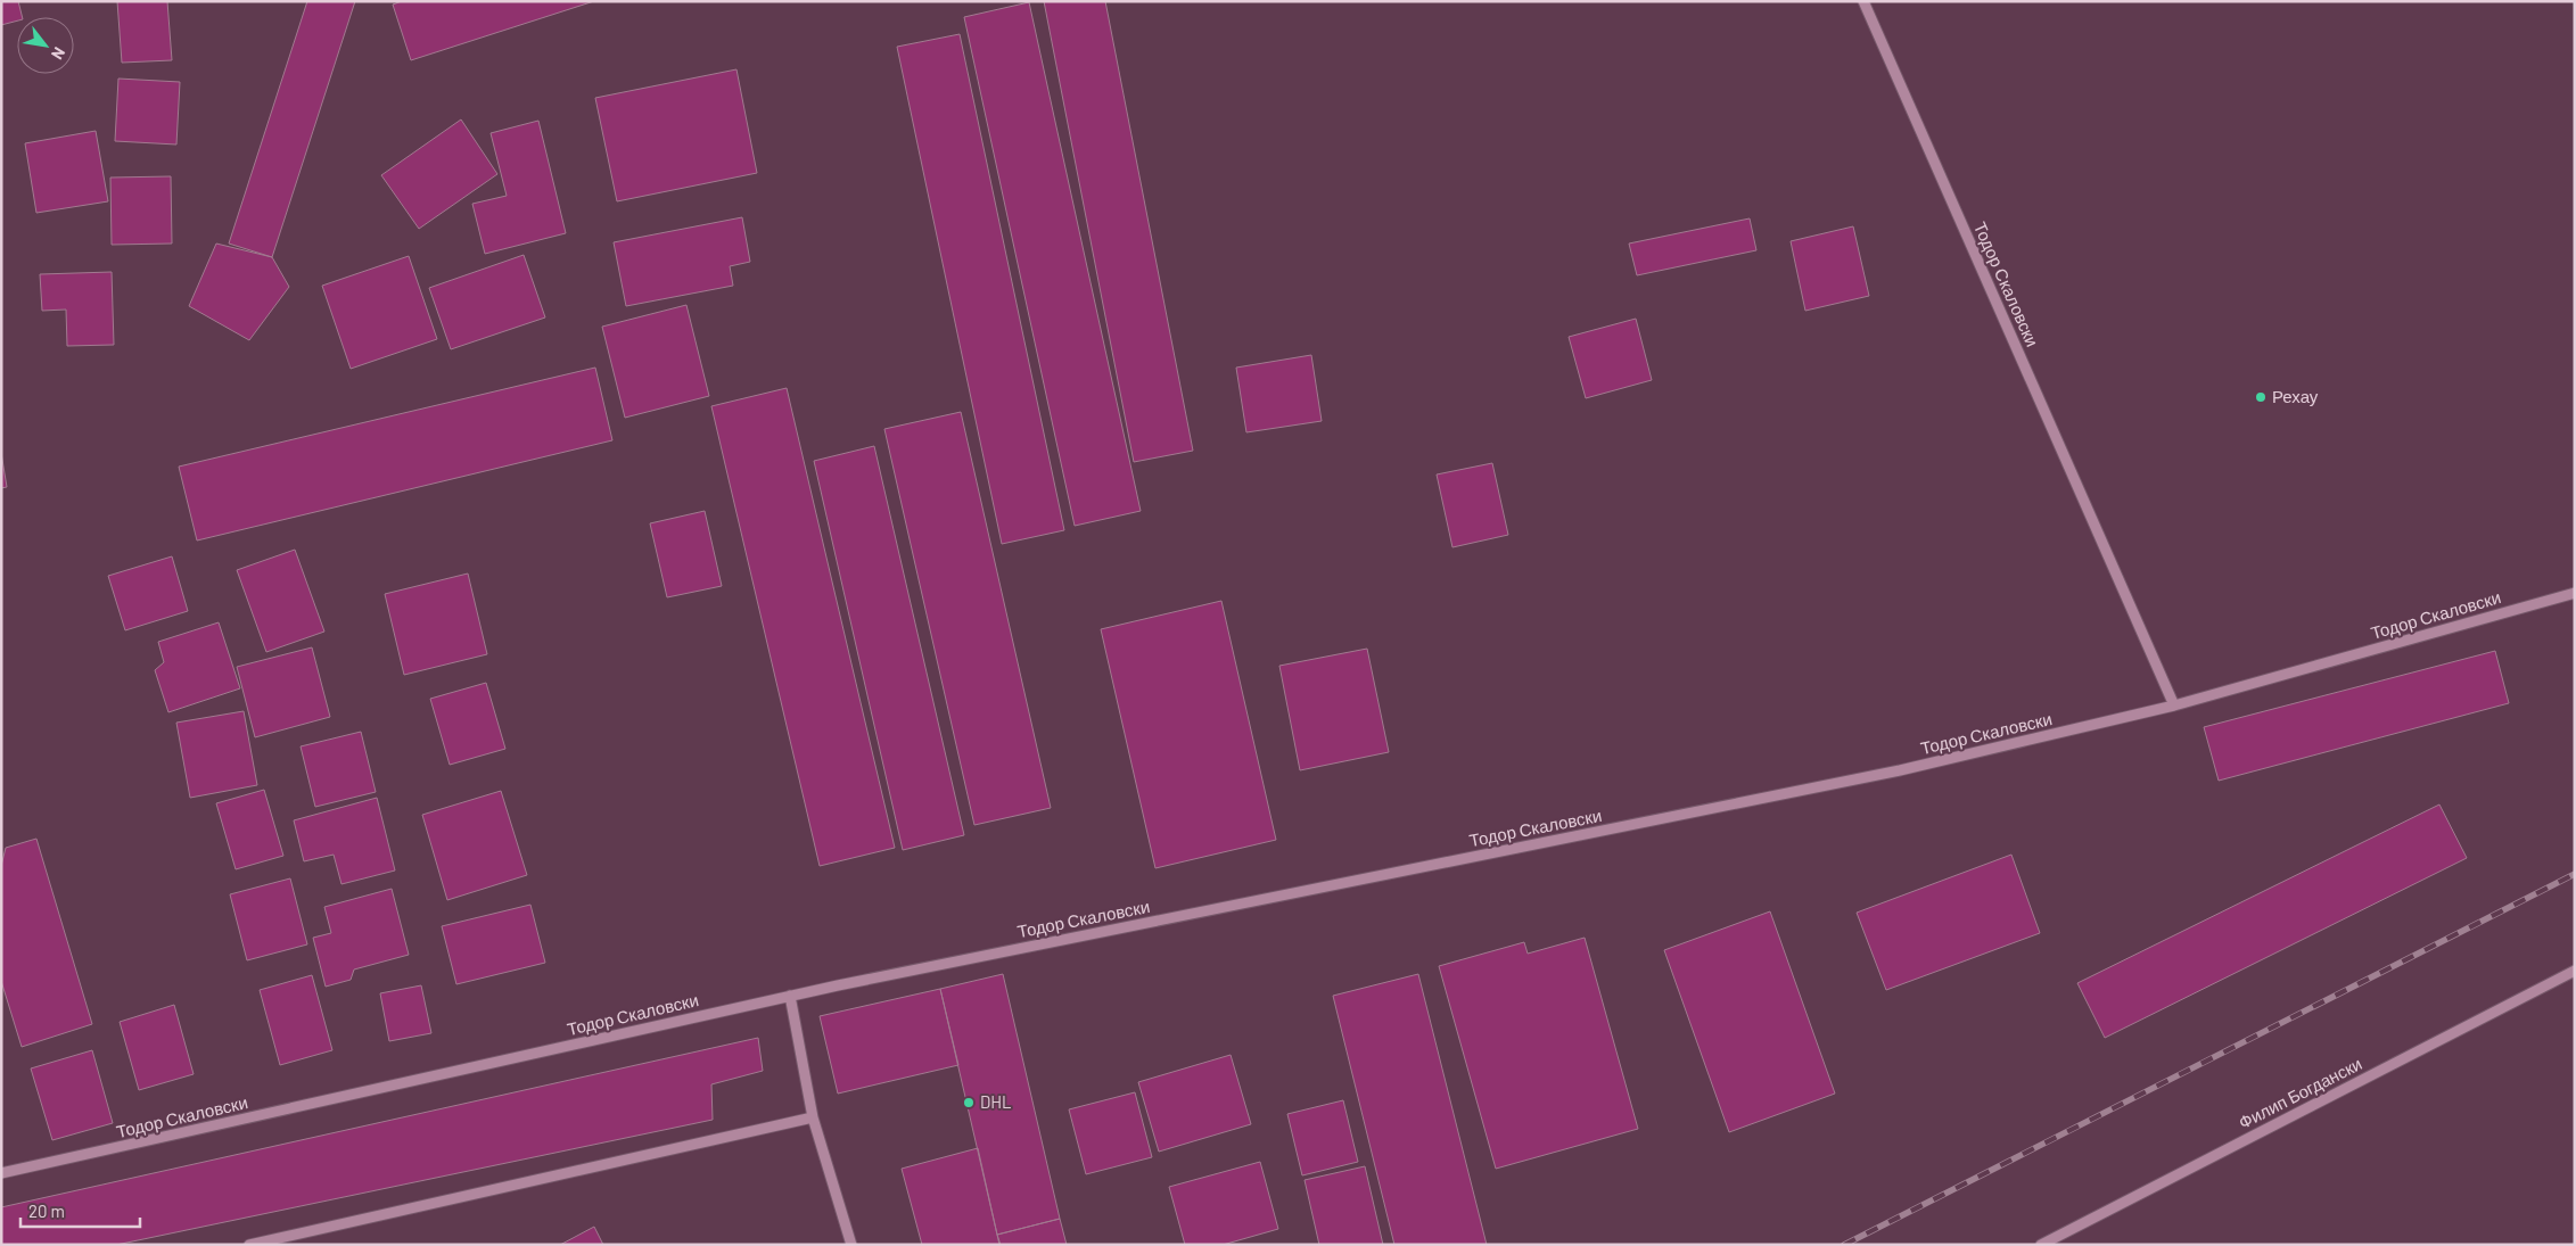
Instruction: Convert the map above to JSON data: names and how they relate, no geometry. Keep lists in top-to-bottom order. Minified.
{"streets":{"street":["Тодор Скаловски","Филип Богдански"]},"places":["Рехау","DHL"],"scale_bar":"20 m","north":"bottom right"}
